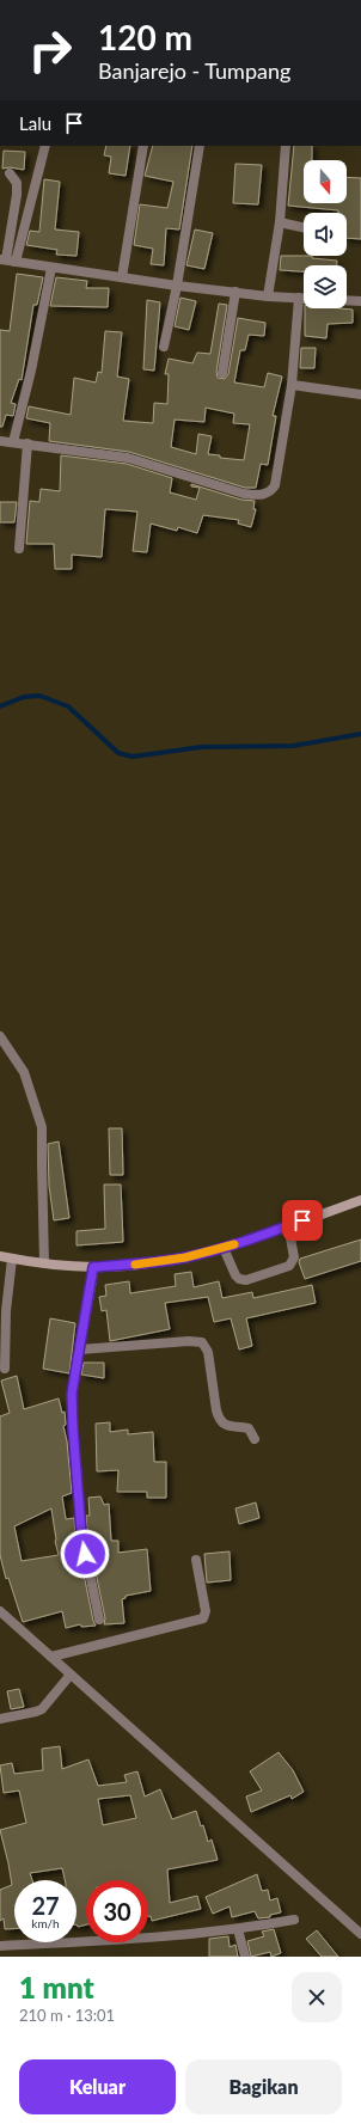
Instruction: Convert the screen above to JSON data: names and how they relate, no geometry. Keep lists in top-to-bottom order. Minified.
{"north":"bottom","page":{"turn":["120 m","Banjarejo - Tumpang"],"then":"Lalu","speed":"27 km/h","limit":"30","heading":["1 mnt","210 m · 13:01"],"buttons":["Keluar","Bagikan"]}}
